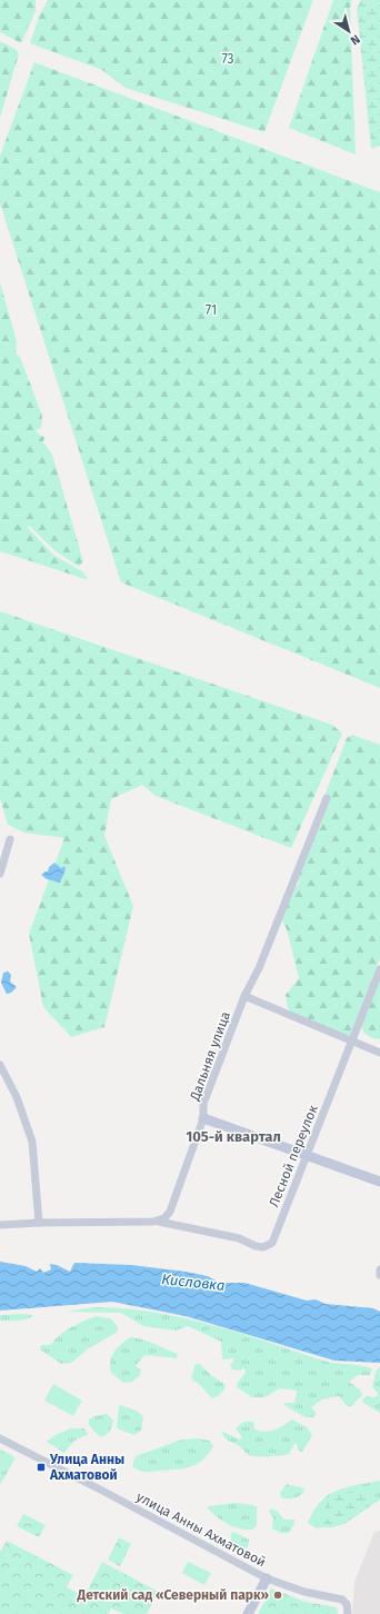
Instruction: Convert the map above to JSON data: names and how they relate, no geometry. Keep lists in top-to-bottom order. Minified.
{"streets":{"street":["Дальняя улица","Лесной переулок","улица Анны Ахматовой"]},"crossings":[["Дальняя улица","Лесной переулок"]],"districts":["105-й квартал"],"water":["Кисловка"],"parks":["73","71"],"places":{"transit":["Улица Анны Ахматовой"],"other":["Детский сад «Северный парк»"]},"north":"bottom right"}
